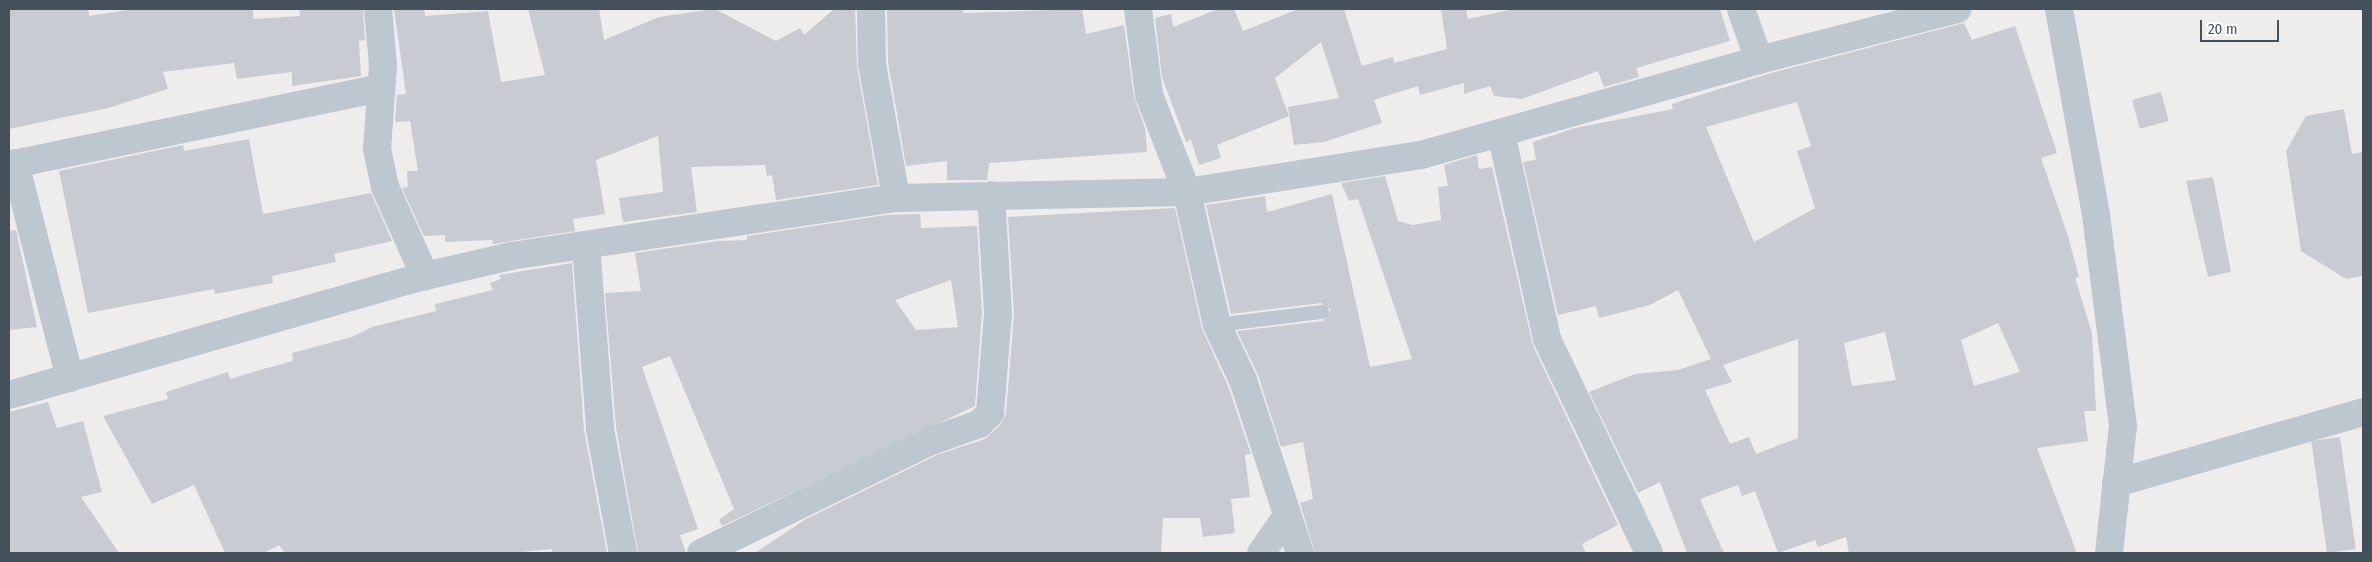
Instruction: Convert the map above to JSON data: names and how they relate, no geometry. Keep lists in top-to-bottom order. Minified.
{"scale_bar":"20 m"}
